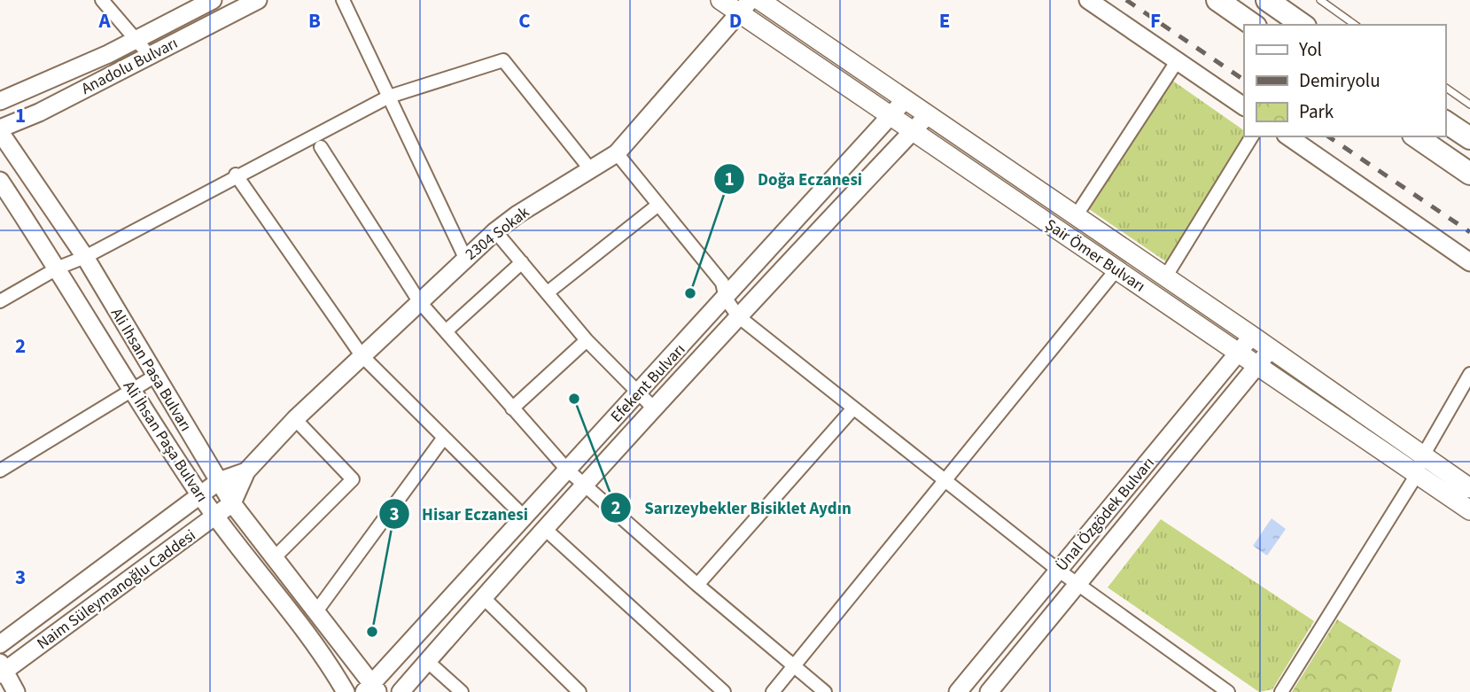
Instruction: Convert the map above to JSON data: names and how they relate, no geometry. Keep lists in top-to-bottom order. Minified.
{"streets":{"main road":["Şair Ömer Bulvarı"],"street":["Anadolu Bulvarı","2304 Sokak","Ali Ihsan Pasa Bulvarı","Efekent Bulvarı","Ali İhsan Paşa Bulvarı","Ünal Özgödek Bulvarı","Naim Süleymanoğlu Caddesi"]},"crossings":[["2304 Sokak","Şair Ömer Bulvarı"],["2304 Sokak","Naim Süleymanoğlu Caddesi"],["Şair Ömer Bulvarı","Efekent Bulvarı"],["Şair Ömer Bulvarı","Ünal Özgödek Bulvarı"],["Ali Ihsan Pasa Bulvarı","Ali İhsan Paşa Bulvarı"],["Ali Ihsan Pasa Bulvarı","Naim Süleymanoğlu Caddesi"],["Efekent Bulvarı","Ali İhsan Paşa Bulvarı"],["Ali İhsan Paşa Bulvarı","Naim Süleymanoğlu Caddesi"]],"places":["Doğa Eczanesi","Sarızeybekler Bisiklet Aydın","Hisar Eczanesi"],"legend":["Yol","Demiryolu","Park"],"grid":{"columns":["A","B","C","D","E","F"],"rows":["1","2","3"]}}
